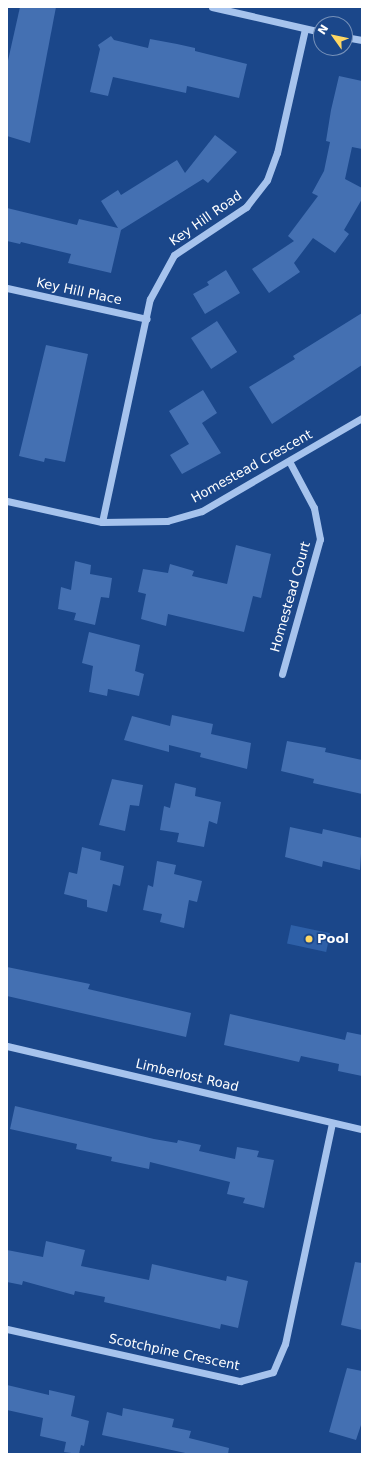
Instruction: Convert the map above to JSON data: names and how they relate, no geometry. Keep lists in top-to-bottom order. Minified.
{"streets":{"street":["Key Hill Road","Key Hill Place","Homestead Crescent","Homestead Court","Limberlost Road","Scotchpine Crescent"]},"crossings":[["Key Hill Road","Key Hill Place"],["Key Hill Road","Homestead Crescent"],["Homestead Crescent","Homestead Court"],["Limberlost Road","Scotchpine Crescent"]],"places":["Pool"],"north":"top left"}
